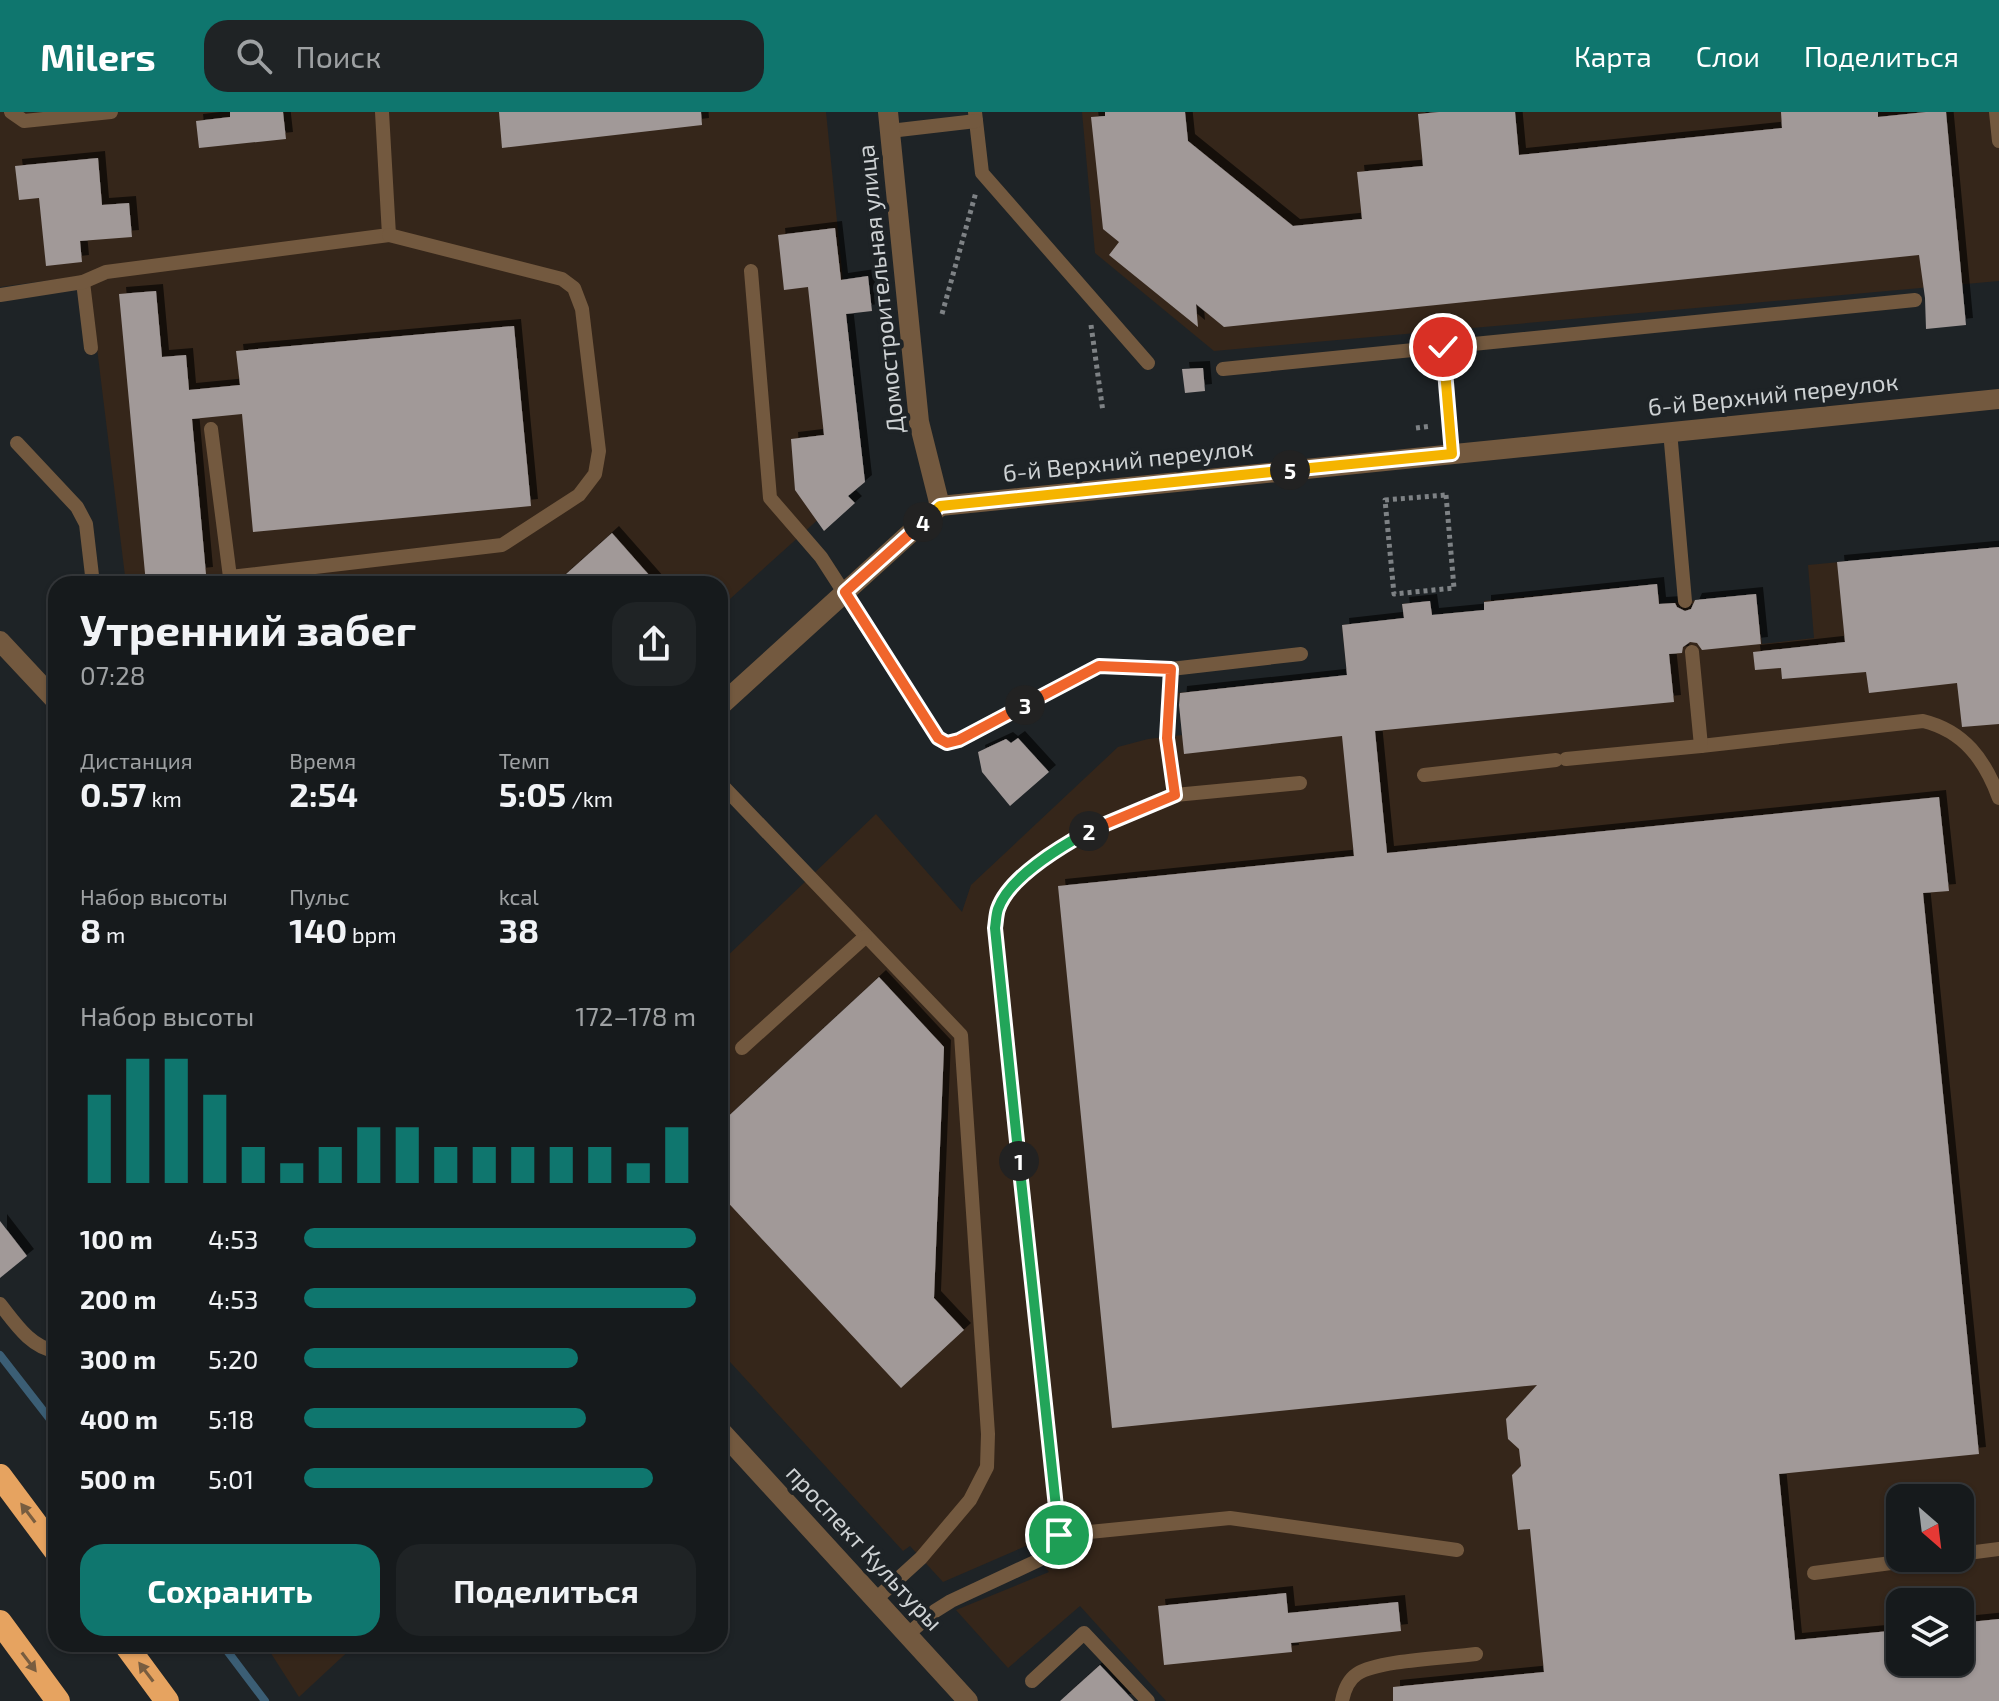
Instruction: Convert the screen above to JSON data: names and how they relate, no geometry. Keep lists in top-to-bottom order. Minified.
{"streets":{"street":["Домостроительная улица","6-й Верхний переулок","проспект Культуры"]},"crossings":[["Домостроительная улица","6-й Верхний переулок"]],"north":"bottom right","page":{"header":"Milers","search":"Поиск","nav":["Карта","Слои","Поделиться"],"pins":["5","4","3","2","1"],"heading":["Утренний забег","07:28"],"stats":[["Дистанция","0.57 km"],["Время","2:54"],["Темп","5:05 /km"],["Набор высоты","8 m"],["Пульс","140 bpm"],["kcal","38"]],"chart":["Набор высоты","172–178 m"],"list":[{"name":"100 m","note":"4:53"},{"name":"200 m","note":"4:53"},{"name":"300 m","note":"5:20"},{"name":"400 m","note":"5:18"},{"name":"500 m","note":"5:01"}],"buttons":["Сохранить","Поделиться"]}}
